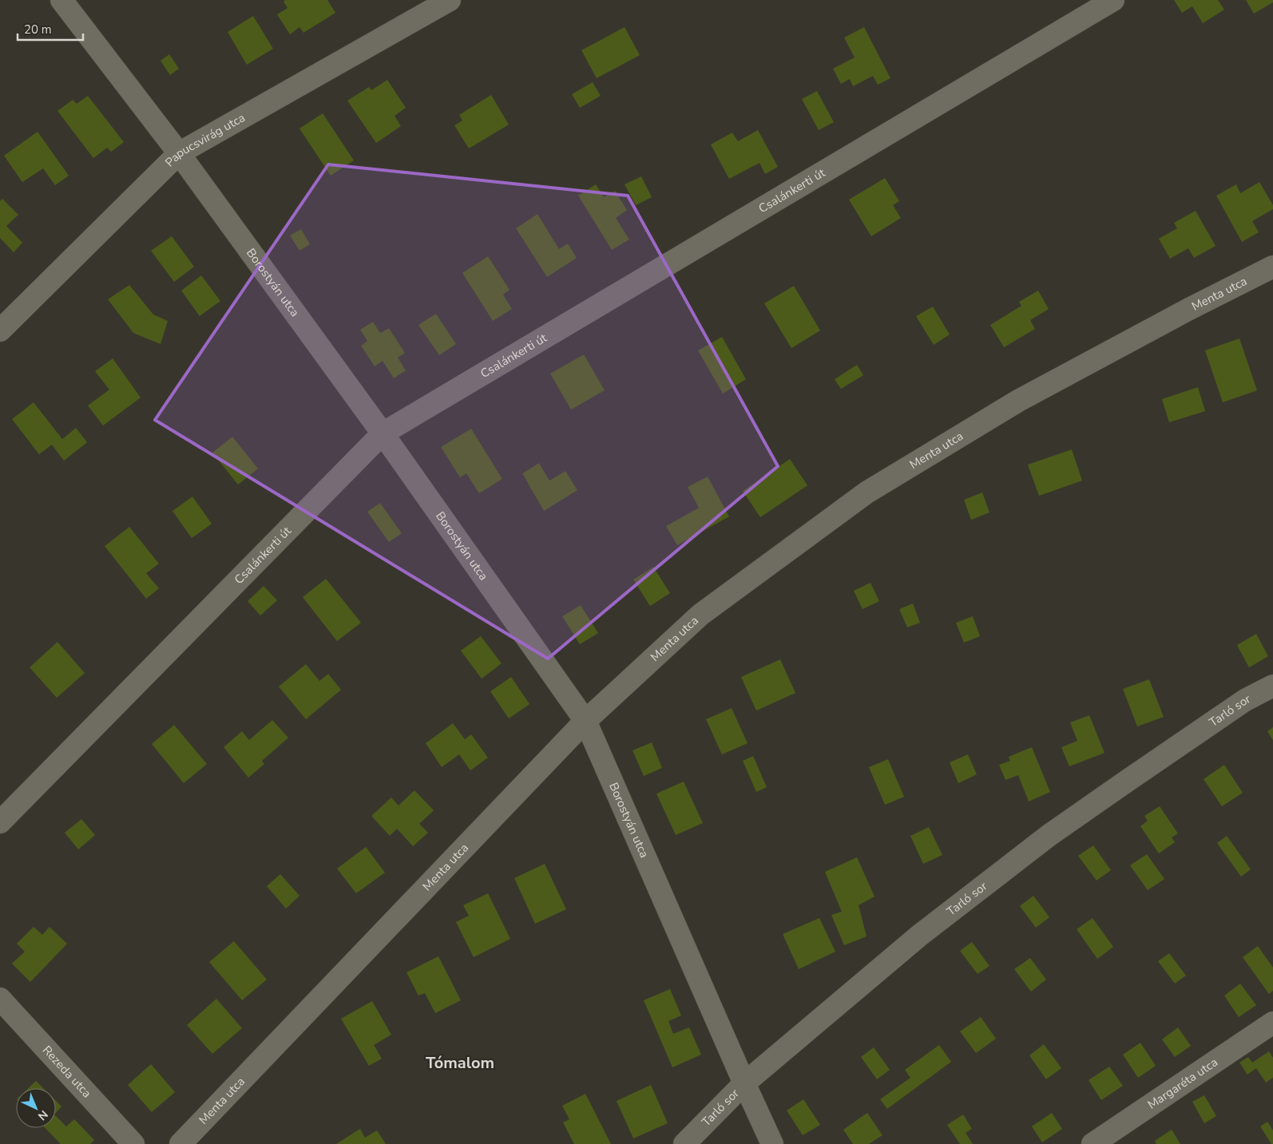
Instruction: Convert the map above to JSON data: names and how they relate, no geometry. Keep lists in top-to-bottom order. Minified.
{"streets":{"street":["Papucsvirág utca","Csalánkerti út","Borostyán utca","Menta utca","Tarló sor","Rezeda utca","Margaréta utca"]},"crossings":[["Papucsvirág utca","Borostyán utca"],["Csalánkerti út","Borostyán utca"],["Borostyán utca","Menta utca"],["Borostyán utca","Tarló sor"]],"districts":["Tómalom"],"scale_bar":"20 m","north":"bottom right"}
